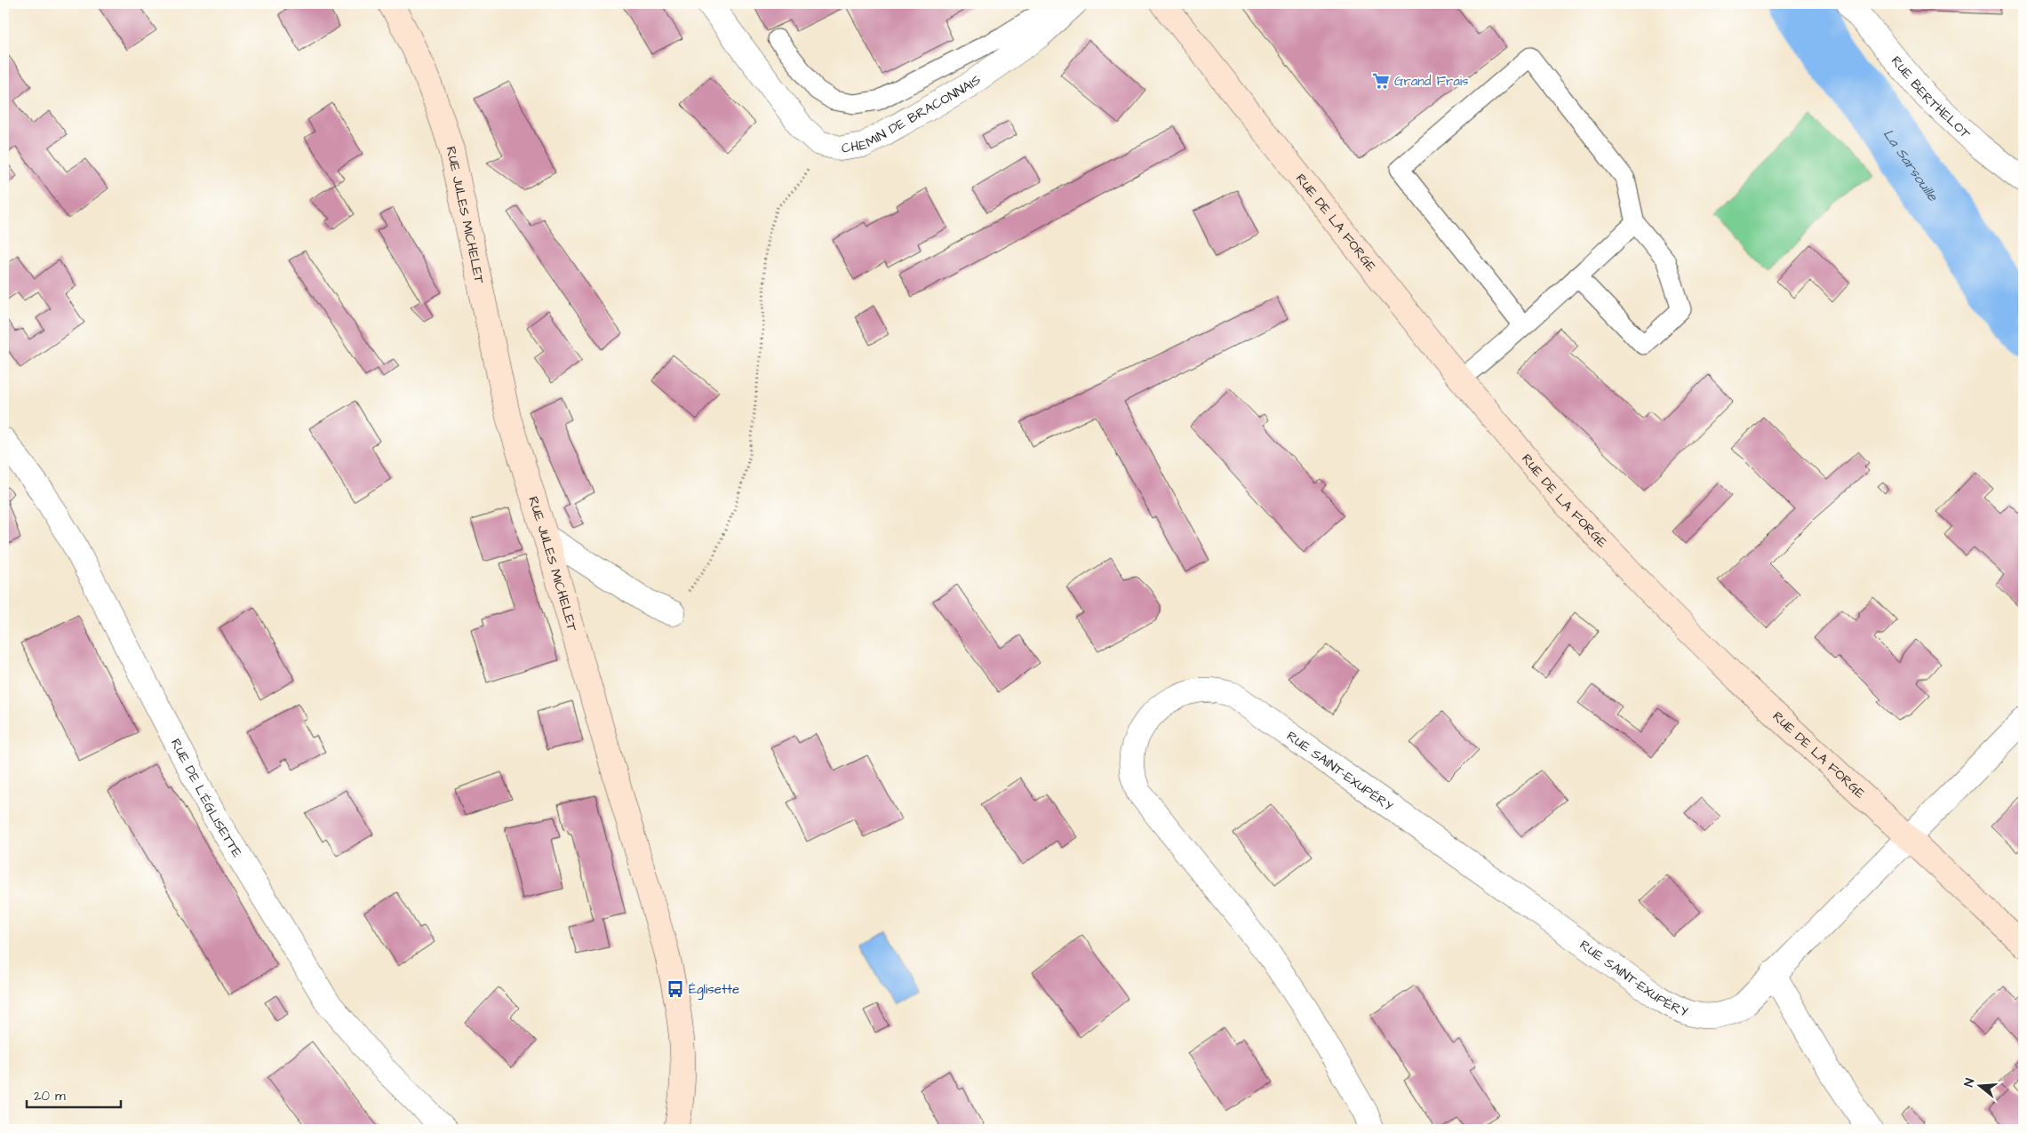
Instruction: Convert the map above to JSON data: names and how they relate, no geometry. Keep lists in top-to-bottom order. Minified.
{"streets":{"main road":["RUE JULES MICHELET","RUE DE LA FORGE"],"street":["RUE BERTHELOT","CHEMIN DE BRACONNAIS","RUE SAINT-EXUPÉRY","RUE DE L'ÉGLISETTE"]},"crossings":[["RUE DE LA FORGE","RUE SAINT-EXUPÉRY"]],"water":["La Sarsouille"],"places":{"supermarket":["Grand Frais"],"bus stop":["Églisette"]},"scale_bar":"20 m","north":"left"}
